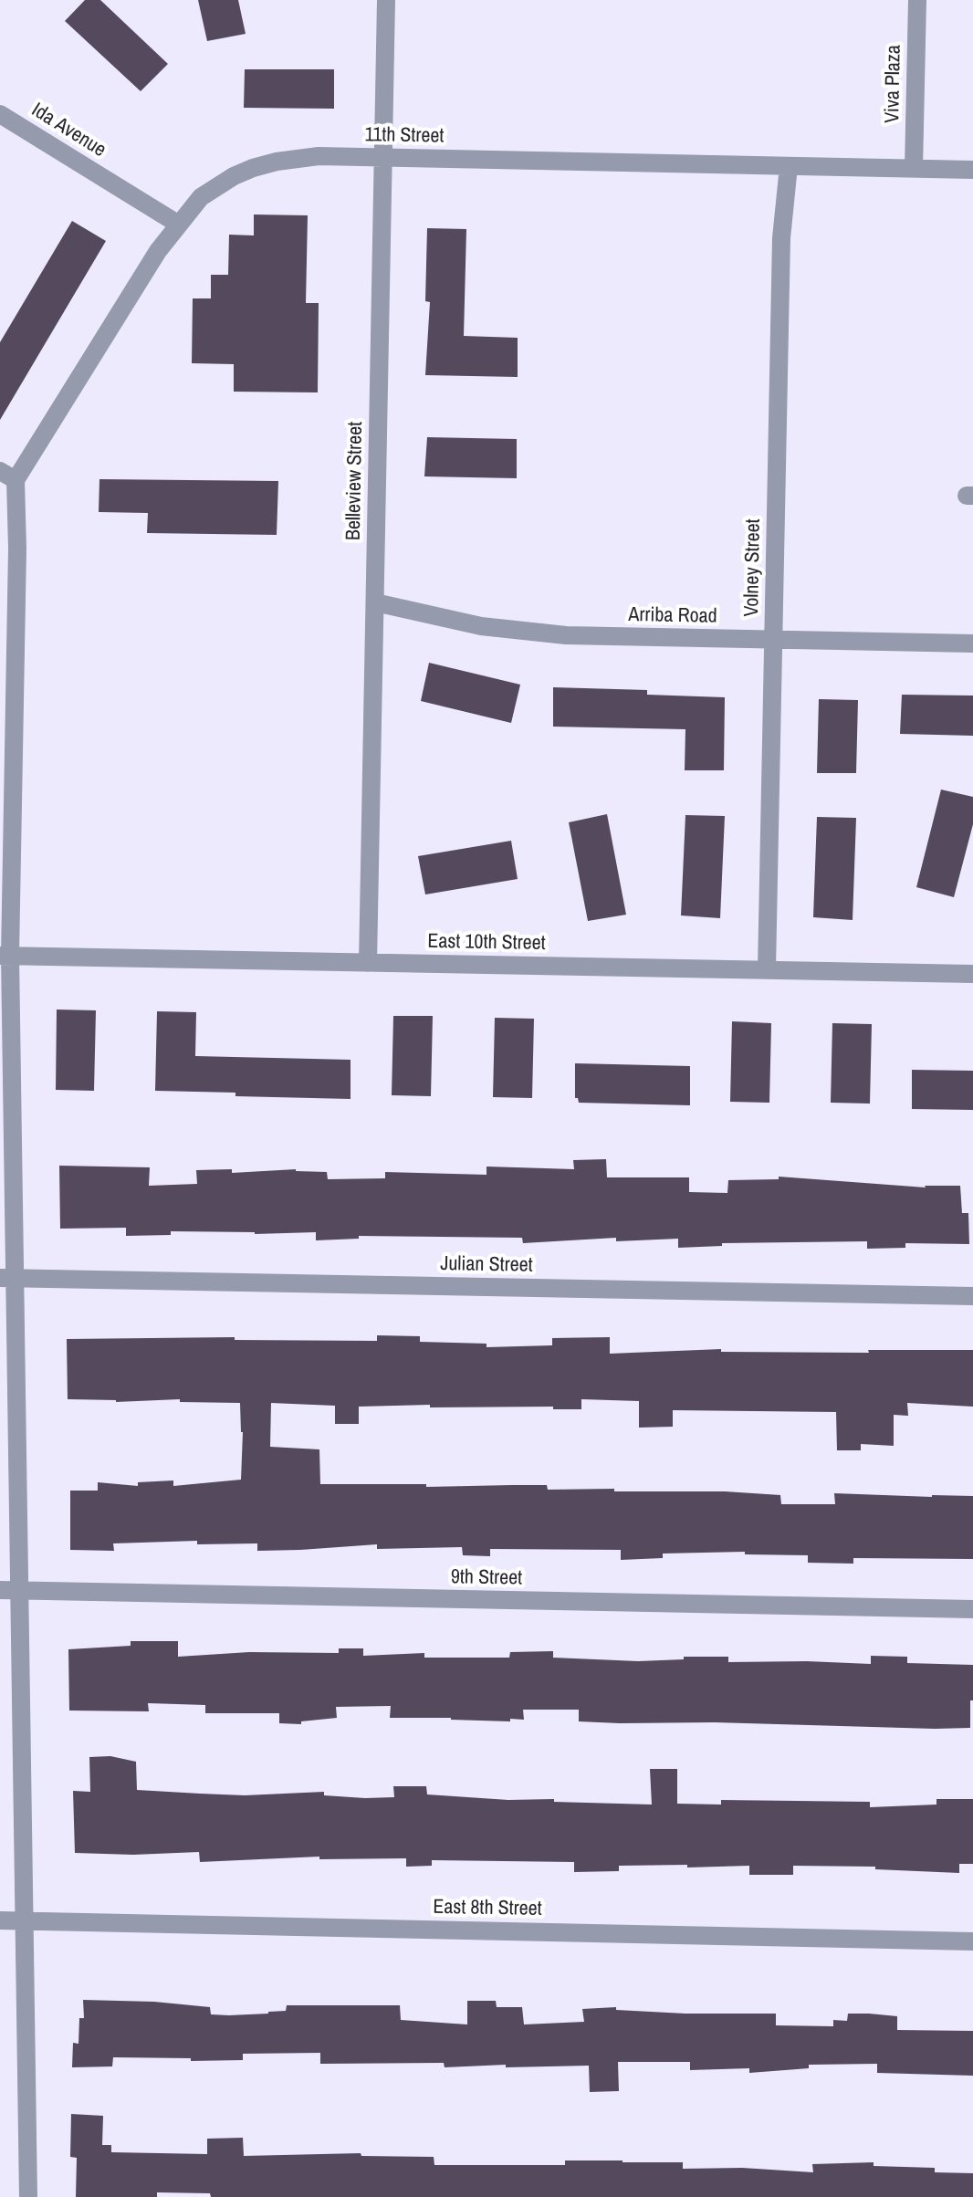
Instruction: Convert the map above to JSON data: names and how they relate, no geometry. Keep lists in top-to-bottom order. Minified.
{"streets":{"street":["Viva Plaza","Ida Avenue","11th Street","Belleview Street","Volney Street","Arriba Road","East 10th Street","Julian Street","9th Street","East 8th Street"]},"crossings":[["Viva Plaza","11th Street"],["Ida Avenue","11th Street"],["11th Street","Belleview Street"],["11th Street","Volney Street"],["Belleview Street","Arriba Road"],["Belleview Street","East 10th Street"],["Volney Street","Arriba Road"],["Volney Street","East 10th Street"]]}
